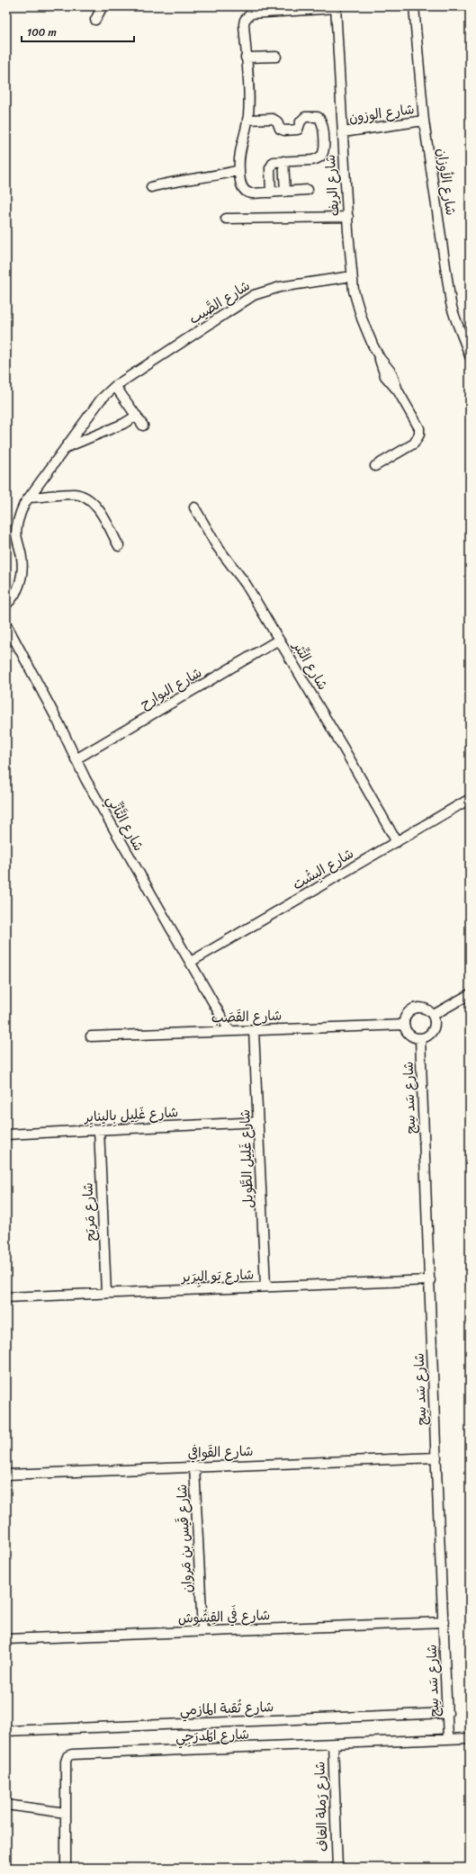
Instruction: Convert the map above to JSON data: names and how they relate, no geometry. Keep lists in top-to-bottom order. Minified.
{"streets":{"street":["شارع الوزون","شارع الأوزان","شارع الريف","شارع الصَّيب","شارع التِّبْر","شارع البوارح","شارع التَّأنِّي","شارع البِشْت","شارع القَصَب","شارع سَد سِج","شارع غَلِيل بِاليِنايِر","شارع غَلِيل الطَّويل","شارع مَربَح","شارع يَو البِرَير","شارع القَوافِي","شارع قَيس بن مَروان","شارع فَي القِشُوش","شارع ثُقبة المازمي","شارع المُدرَجِي","شارع رَملة الغاف"]},"crossings":[["شارع الوزون","شارع الأوزان"],["شارع الوزون","شارع الريف"],["شارع الريف","شارع الصَّيب"],["شارع التِّبْر","شارع البوارح"],["شارع التِّبْر","شارع البِشْت"],["شارع البوارح","شارع التَّأنِّي"],["شارع التَّأنِّي","شارع البِشْت"],["شارع التَّأنِّي","شارع القَصَب"],["شارع القَصَب","شارع سَد سِج"],["شارع القَصَب","شارع غَلِيل الطَّويل"],["شارع سَد سِج","شارع يَو البِرَير"],["شارع سَد سِج","شارع القَوافِي"],["شارع سَد سِج","شارع فَي القِشُوش"],["شارع سَد سِج","شارع ثُقبة المازمي"],["شارع سَد سِج","شارع المُدرَجِي"],["شارع غَلِيل بِاليِنايِر","شارع غَلِيل الطَّويل"],["شارع غَلِيل بِاليِنايِر","شارع مَربَح"],["شارع غَلِيل الطَّويل","شارع يَو البِرَير"],["شارع مَربَح","شارع يَو البِرَير"],["شارع القَوافِي","شارع قَيس بن مَروان"],["شارع قَيس بن مَروان","شارع فَي القِشُوش"],["شارع المُدرَجِي","شارع رَملة الغاف"]],"scale_bar":"100 m"}
